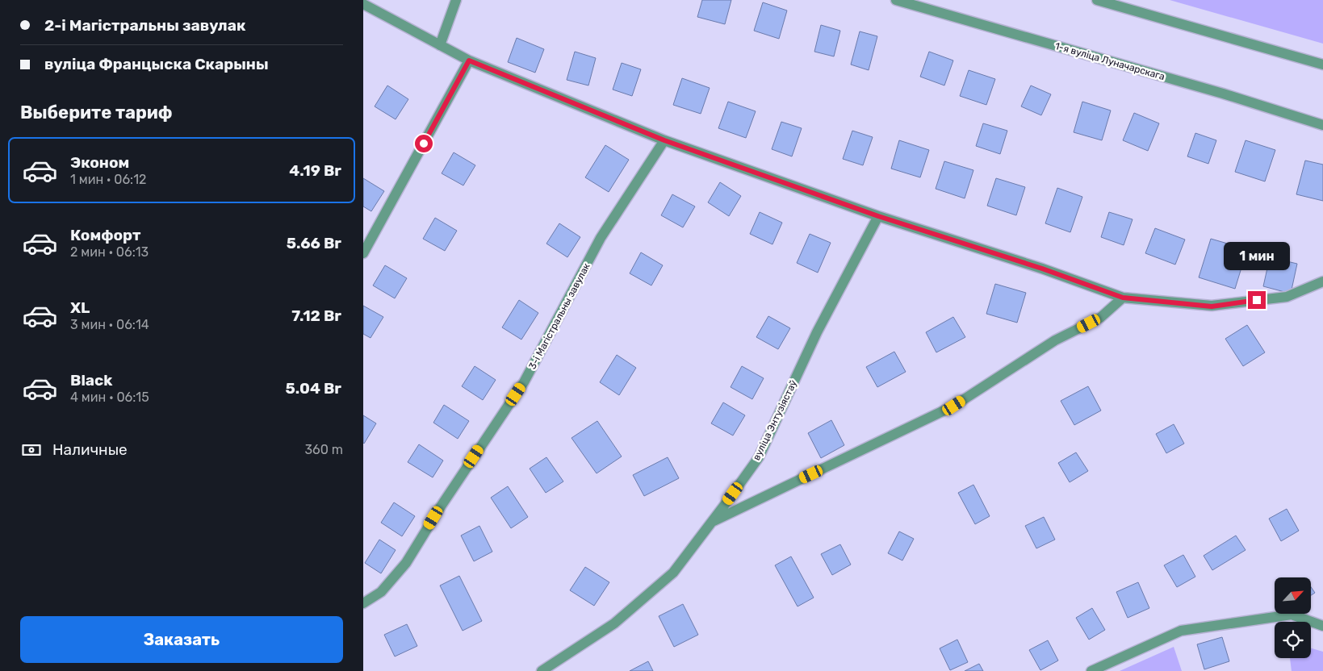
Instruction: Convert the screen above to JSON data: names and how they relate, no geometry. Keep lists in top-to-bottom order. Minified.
{"streets":{"street":["1-я вуліца Луначарскага","3-і Магістральны завулак","вуліца Энтузіястаў"]},"north":"top right","page":{"banner":["2-і Магістральны завулак","вуліца Францыска Скарыны"],"heading":"Выберите тариф","list":[{"name":"Эконом","note":"1 мин · 06:12","value":"4.19 Br"},{"name":"Комфорт","note":"2 мин · 06:13","value":"5.66 Br"},{"name":"XL","note":"3 мин · 06:14","value":"7.12 Br"},{"name":"Black","note":"4 мин · 06:15","value":"5.04 Br"}],"bubble":"1 мин","pay":["Наличные","360 m"],"buttons":"Заказать"}}
